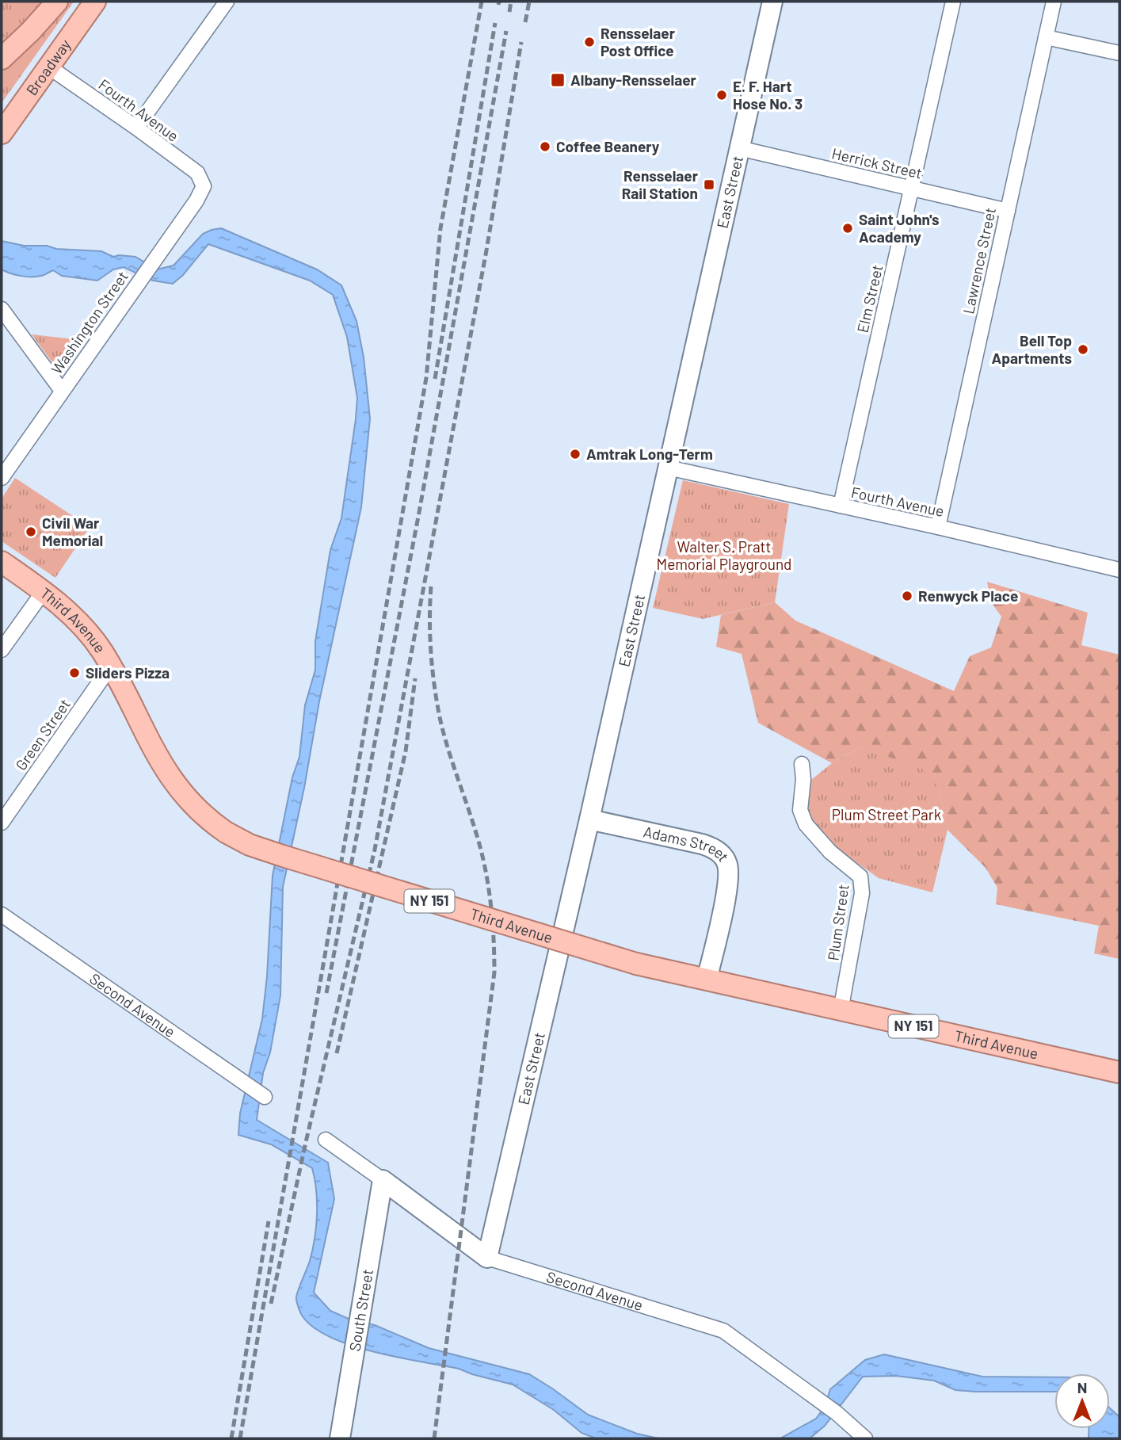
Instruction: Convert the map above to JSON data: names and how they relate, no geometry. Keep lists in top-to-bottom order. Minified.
{"streets":{"main road":["Broadway","Third Avenue","NY 151"],"street":["Fourth Avenue","Herrick Street","East Street","Lawrence Street","Elm Street","Washington Street","Green Street","Adams Street","Plum Street","Second Avenue","South Street"]},"crossings":[["Broadway","Fourth Avenue"],["Fourth Avenue","East Street"],["Fourth Avenue","Lawrence Street"],["Fourth Avenue","Elm Street"],["Fourth Avenue","Washington Street"],["Herrick Street","East Street"],["Herrick Street","Lawrence Street"],["Herrick Street","Elm Street"],["East Street","Adams Street"],["East Street","Second Avenue"],["Third Avenue","Green Street"],["Third Avenue","Adams Street"],["Third Avenue","Plum Street"],["Second Avenue","South Street"]],"parks":["Walter S. Pratt Memorial Playground","Plum Street Park"],"places":{"other":["Rensselaer Post Office","E. F. Hart Hose No. 3","Coffee Beanery","Saint John's Academy","Bell Top Apartments","Amtrak Long-Term","Civil War Memorial","Renwyck Place","Sliders Pizza"],"transit":["Albany-Rensselaer","Rensselaer Rail Station"]},"north":"top"}
